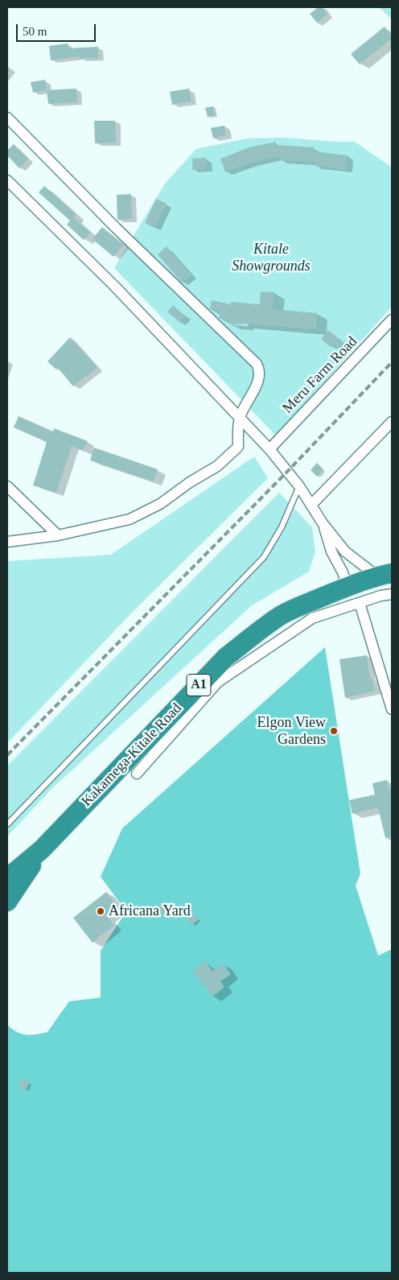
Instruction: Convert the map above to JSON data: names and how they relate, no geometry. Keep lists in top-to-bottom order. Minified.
{"streets":{"highway":["A1","Kakamega-Kitale Road"],"street":["Meru Farm Road"]},"parks":["Kitale Showgrounds"],"places":["Elgon View Gardens","Africana Yard"],"scale_bar":"50 m"}
